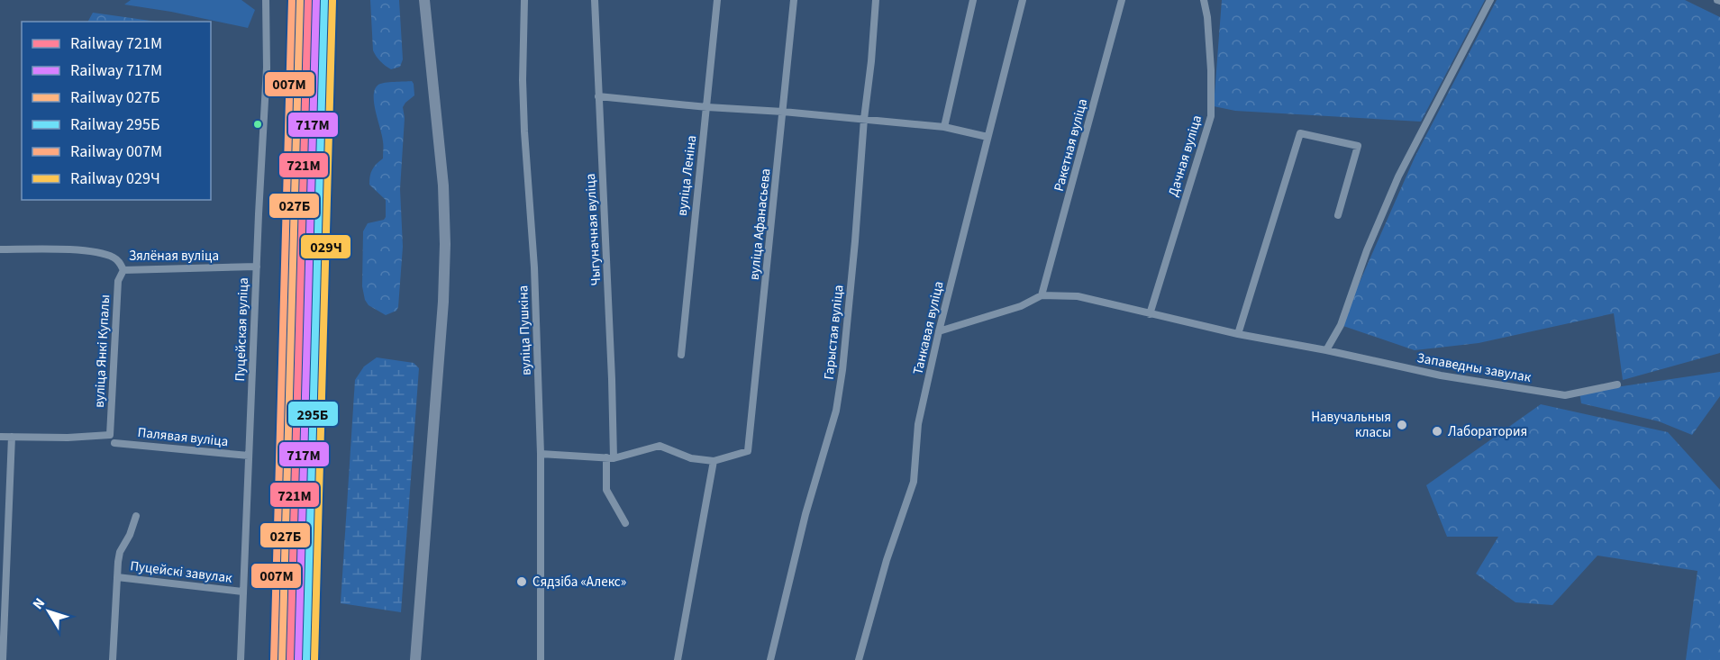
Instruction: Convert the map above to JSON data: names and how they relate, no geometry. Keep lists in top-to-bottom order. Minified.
{"streets":{"street":["Ракетная вуліца","Дачная вуліца","вуліца Леніна","вуліца Афанасьева","Чыгуначная вуліца","Зялёная вуліца","Танкавая вуліца","Пуцейская вуліца","вуліца Пушкіна","Гарыстая вуліца","вуліца Янкі Купалы","Запаведны завулак","Палявая вуліца","Пуцейскі завулак"]},"crossings":[["Зялёная вуліца","Пуцейская вуліца"],["Зялёная вуліца","вуліца Янкі Купалы"],["Пуцейская вуліца","Палявая вуліца"],["Пуцейская вуліца","Пуцейскі завулак"]],"places":["Навучальныя класы","Лаборатория","Сядзіба «Алекс»"],"lines":["rail line 721М","rail line 717М","rail line 027Б","rail line 295Б","rail line 007М","rail line 029Ч"],"legend":["Railway 721М","Railway 717М","Railway 027Б","Railway 295Б","Railway 007М","Railway 029Ч"],"north":"top left"}
